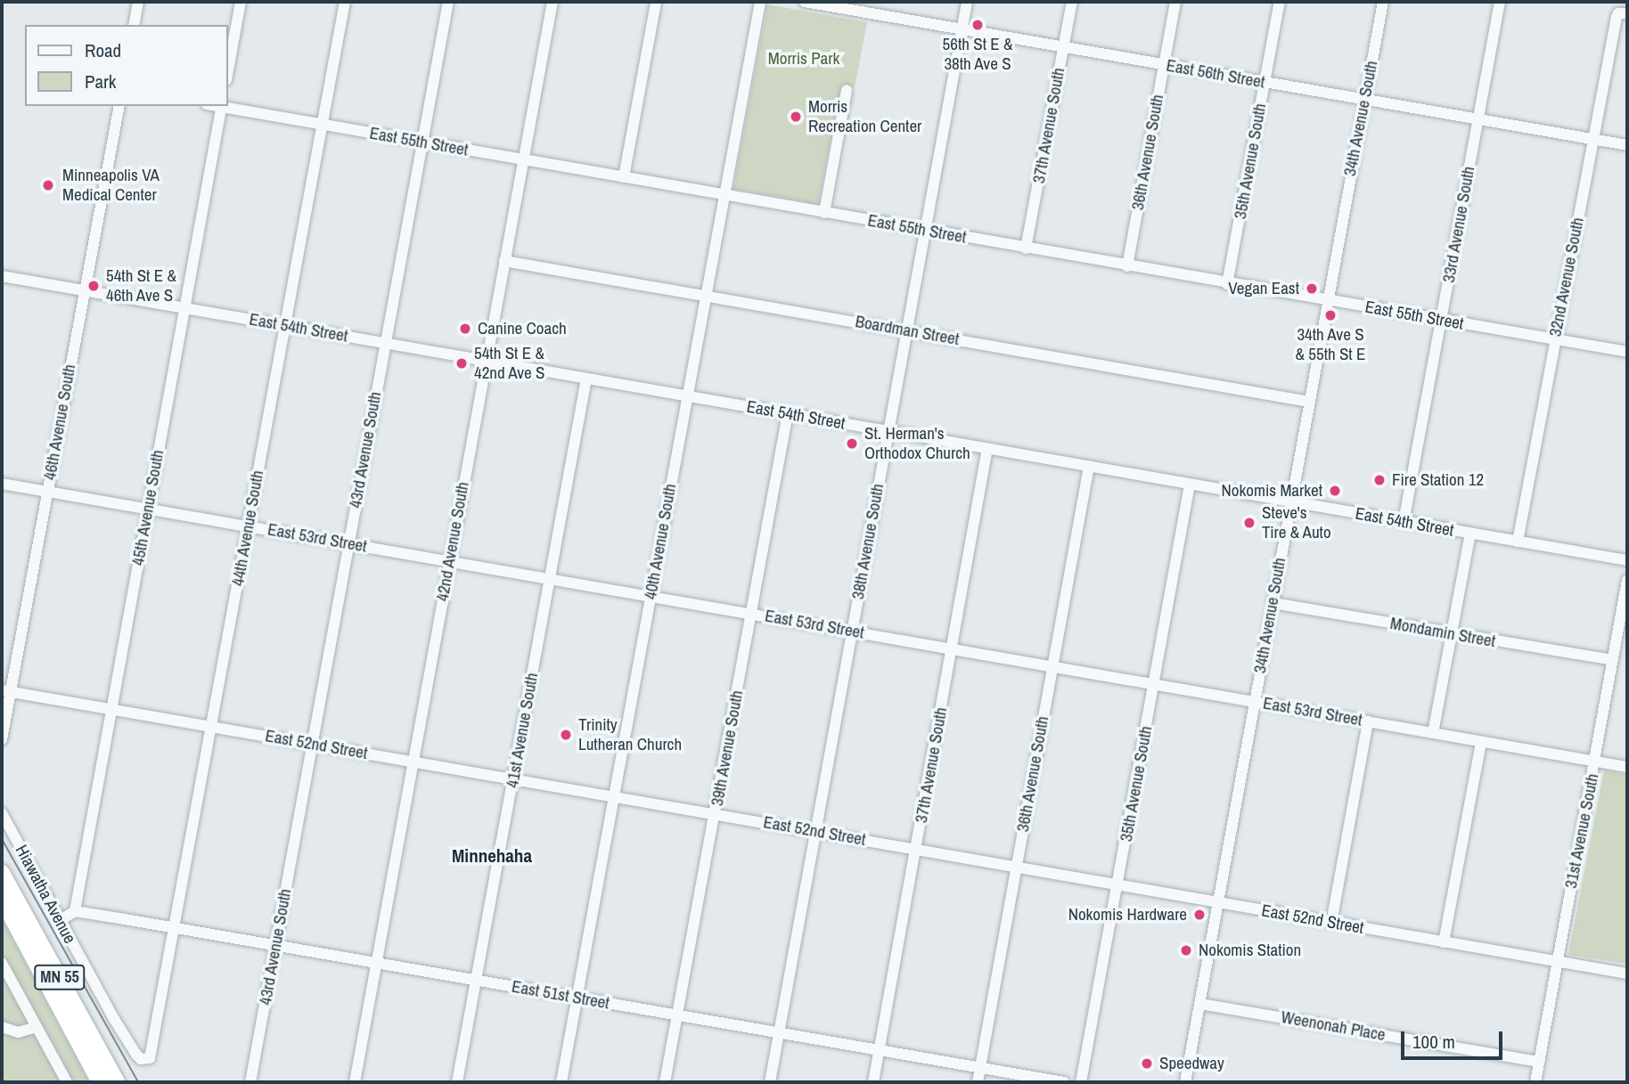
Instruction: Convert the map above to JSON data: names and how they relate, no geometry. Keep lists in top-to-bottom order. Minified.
{"streets":{"highway":["Hiawatha Avenue","MN 55"],"street":["East 56th Street","34th Avenue South","37th Avenue South","East 55th Street","36th Avenue South","35th Avenue South","33rd Avenue South","32nd Avenue South","East 54th Street","Boardman Street","46th Avenue South","43rd Avenue South","45th Avenue South","44th Avenue South","East 53rd Street","42nd Avenue South","40th Avenue South","38th Avenue South","Mondamin Street","41st Avenue South","East 52nd Street","39th Avenue South","31st Avenue South","East 51st Street","Weenonah Place"]},"crossings":[["East 56th Street","34th Avenue South"],["East 56th Street","37th Avenue South"],["East 56th Street","36th Avenue South"],["East 56th Street","35th Avenue South"],["East 56th Street","33rd Avenue South"],["East 56th Street","32nd Avenue South"],["East 56th Street","38th Avenue South"],["34th Avenue South","East 55th Street"],["34th Avenue South","East 54th Street"],["34th Avenue South","Boardman Street"],["34th Avenue South","East 53rd Street"],["34th Avenue South","Mondamin Street"],["34th Avenue South","East 52nd Street"],["34th Avenue South","Weenonah Place"],["37th Avenue South","East 55th Street"],["37th Avenue South","East 54th Street"],["37th Avenue South","East 53rd Street"],["37th Avenue South","East 52nd Street"],["37th Avenue South","East 51st Street"],["East 55th Street","36th Avenue South"],["East 55th Street","35th Avenue South"],["East 55th Street","33rd Avenue South"],["East 55th Street","32nd Avenue South"],["East 55th Street","43rd Avenue South"],["East 55th Street","45th Avenue South"],["East 55th Street","44th Avenue South"],["East 55th Street","42nd Avenue South"],["East 55th Street","40th Avenue South"],["East 55th Street","38th Avenue South"],["36th Avenue South","East 54th Street"],["36th Avenue South","East 53rd Street"],["36th Avenue South","East 52nd Street"],["36th Avenue South","East 51st Street"],["35th Avenue South","East 54th Street"],["35th Avenue South","East 53rd Street"],["35th Avenue South","East 52nd Street"],["33rd Avenue South","East 54th Street"],["32nd Avenue South","East 54th Street"],["East 54th Street","46th Avenue South"],["East 54th Street","43rd Avenue South"],["East 54th Street","45th Avenue South"],["East 54th Street","44th Avenue South"],["East 54th Street","42nd Avenue South"],["East 54th Street","40th Avenue South"],["East 54th Street","38th Avenue South"],["East 54th Street","41st Avenue South"],["East 54th Street","39th Avenue South"],["Boardman Street","42nd Avenue South"],["Boardman Street","40th Avenue South"],["Boardman Street","38th Avenue South"],["46th Avenue South","East 53rd Street"],["46th Avenue South","East 52nd Street"],["43rd Avenue South","East 53rd Street"],["43rd Avenue South","East 52nd Street"],["43rd Avenue South","East 51st Street"],["45th Avenue South","East 53rd Street"],["45th Avenue South","East 52nd Street"],["45th Avenue South","East 51st Street"],["44th Avenue South","East 53rd Street"],["44th Avenue South","East 52nd Street"],["44th Avenue South","Hiawatha Avenue"],["44th Avenue South","East 51st Street"],["East 53rd Street","42nd Avenue South"],["East 53rd Street","40th Avenue South"],["East 53rd Street","38th Avenue South"],["East 53rd Street","41st Avenue South"],["East 53rd Street","39th Avenue South"],["East 53rd Street","31st Avenue South"],["42nd Avenue South","East 52nd Street"],["42nd Avenue South","East 51st Street"],["40th Avenue South","East 52nd Street"],["40th Avenue South","East 51st Street"],["38th Avenue South","East 52nd Street"],["38th Avenue South","East 51st Street"],["Mondamin Street","31st Avenue South"],["41st Avenue South","East 52nd Street"],["41st Avenue South","East 51st Street"],["East 52nd Street","39th Avenue South"],["East 52nd Street","31st Avenue South"],["39th Avenue South","East 51st Street"],["31st Avenue South","Weenonah Place"]],"districts":["Minnehaha"],"parks":["Morris Park"],"places":["56th St E & 38th Ave S","Morris Recreation Center","Minneapolis VA Medical Center","54th St E & 46th Ave S","Vegan East","34th Ave S & 55th St E","Canine Coach","54th St E & 42nd Ave S","St. Herman's Orthodox Church","Fire Station 12","Nokomis Market","Steve's Tire & Auto","Trinity Lutheran Church","Nokomis Hardware","Nokomis Station","Speedway"],"legend":["Road","Park"],"scale_bar":"100 m"}
